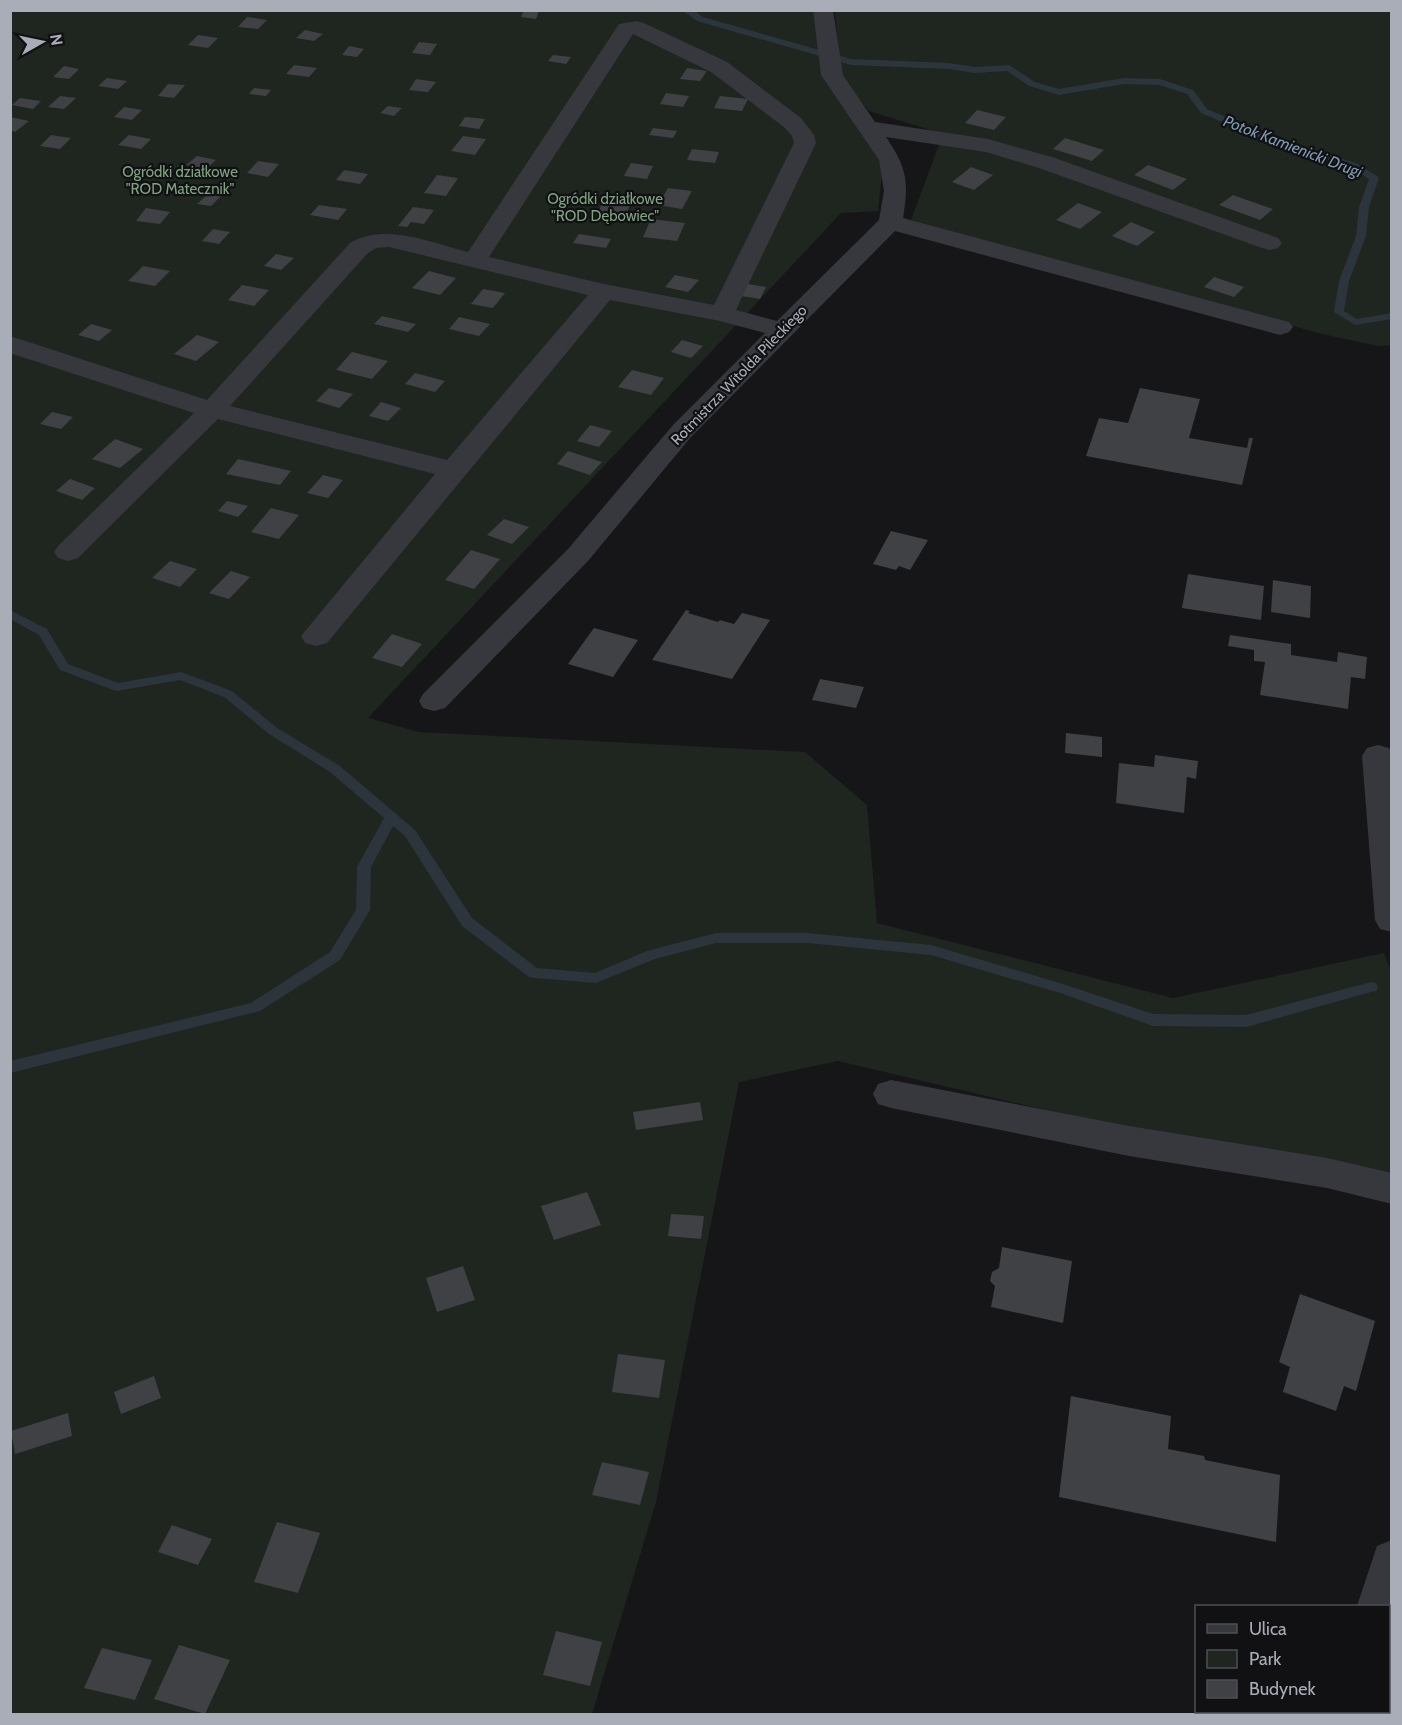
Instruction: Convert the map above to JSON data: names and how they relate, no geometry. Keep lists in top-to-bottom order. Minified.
{"streets":{"street":["Rotmistrza Witolda Pileckiego"]},"water":["Potok Kamienicki Drugi"],"parks":["Ogródki działkowe \"ROD Matecznik\"","Ogródki działkowe \"ROD Dębowiec\""],"legend":["Ulica","Park","Budynek"],"north":"right"}
